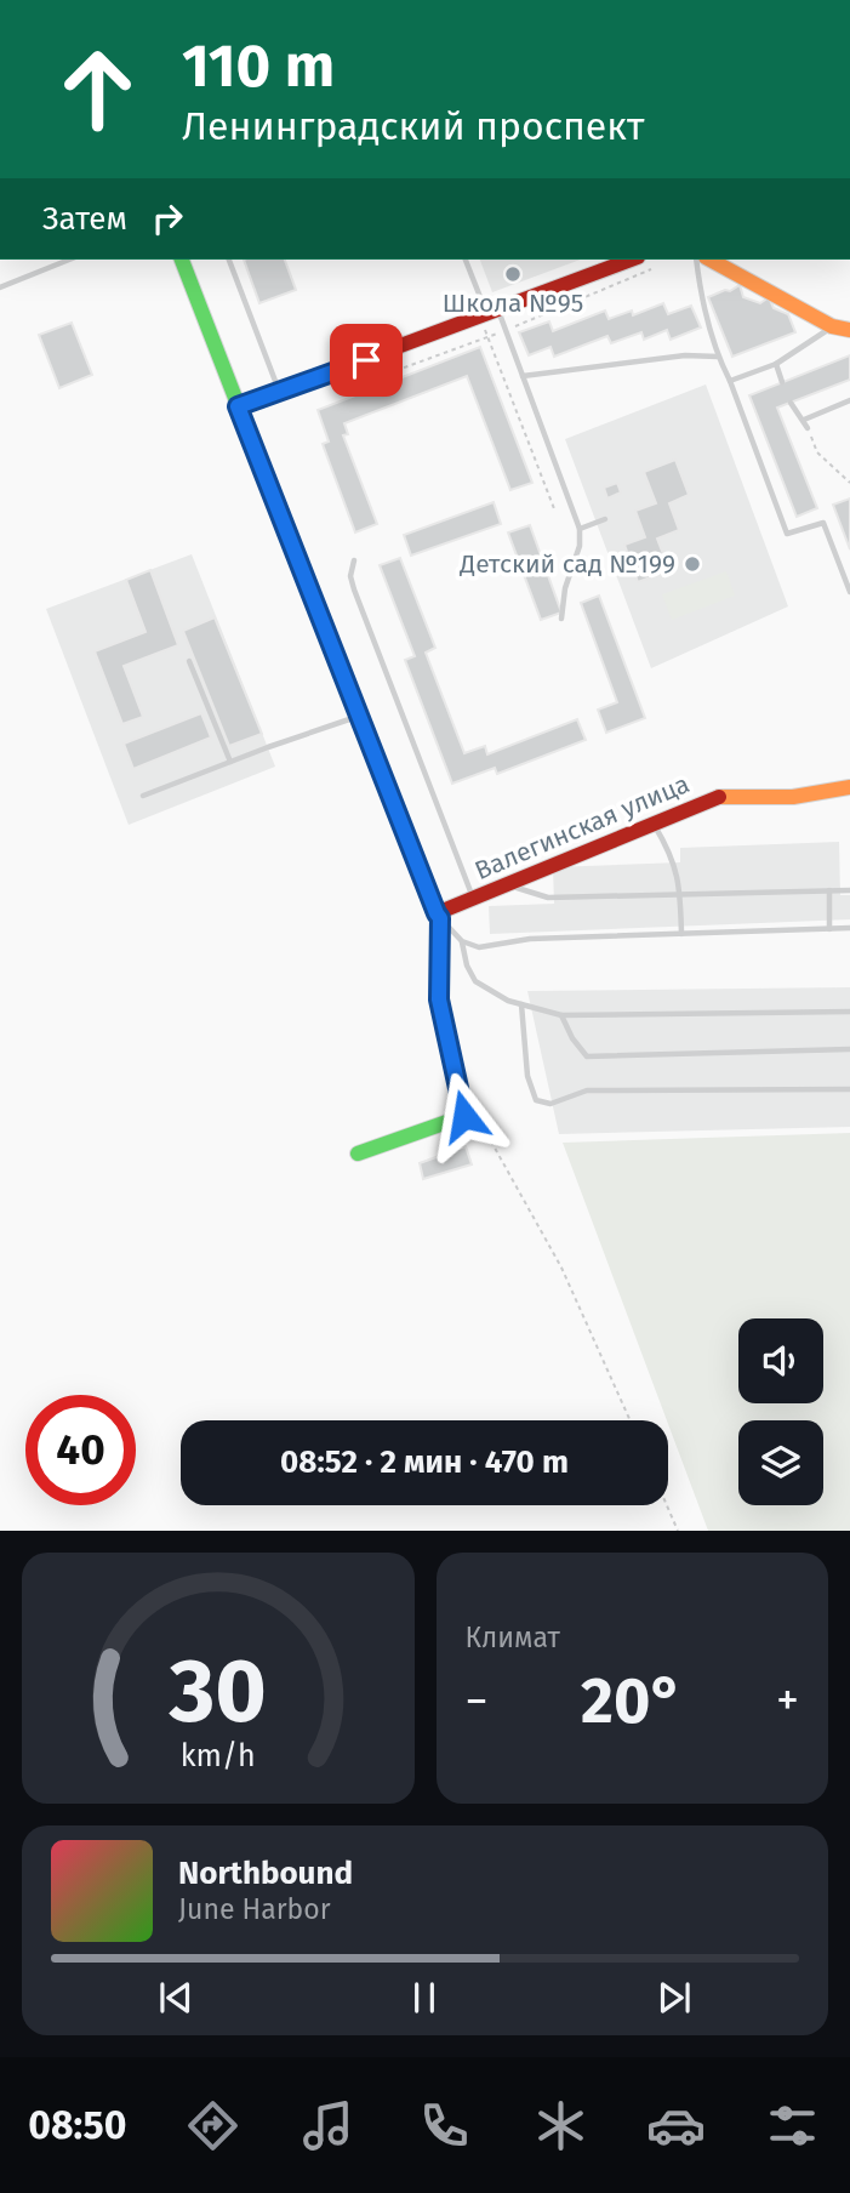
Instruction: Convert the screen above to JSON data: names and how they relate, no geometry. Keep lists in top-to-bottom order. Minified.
{"streets":{"street":["Валегинская улица"]},"places":["Школа №95","Детский сад №199"],"page":{"turn":["110 m","Ленинградский проспект"],"then":"Затем","limit":"40","trip":"08:52 · 2 мин · 470 m","tile":"Климат","heat":["−","20°","+"],"song":["Northbound","June Harbor"],"tabs":"08:50","gauge":["30","km/h"]}}
